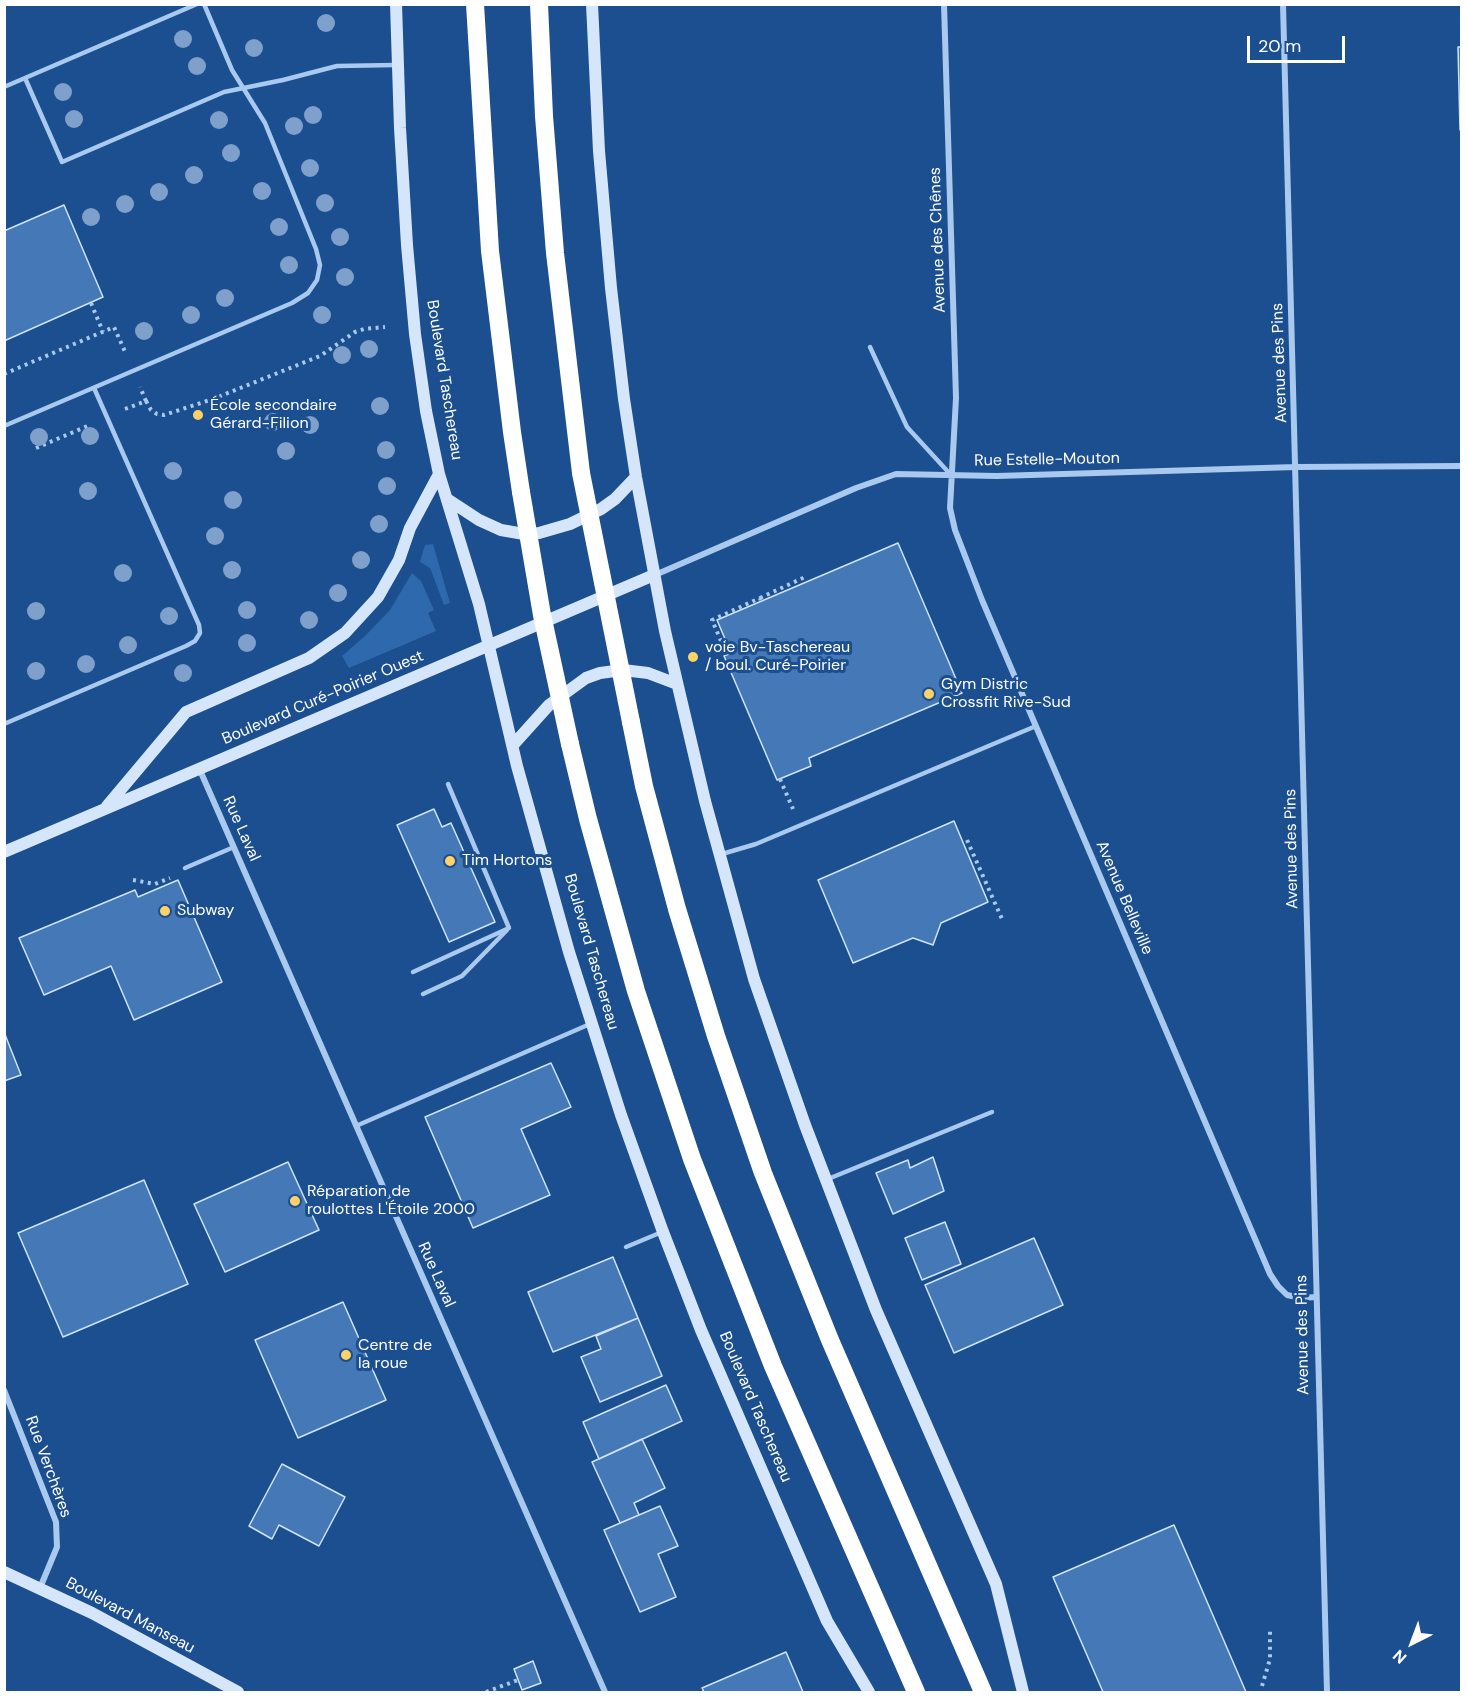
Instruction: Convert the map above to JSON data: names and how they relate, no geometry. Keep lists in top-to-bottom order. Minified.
{"streets":{"highway":["Boulevard Taschereau"],"main road":["Boulevard Curé-Poirier Ouest","Boulevard Manseau"],"street":["Avenue des Chênes","Avenue des Pins","Rue Estelle-Mouton","Rue Laval","Avenue Belleville","Rue Verchères"]},"crossings":[["Avenue des Chênes","Rue Estelle-Mouton"],["Avenue des Chênes","Avenue Belleville"],["Avenue des Pins","Rue Estelle-Mouton"],["Avenue des Pins","Avenue Belleville"],["Boulevard Taschereau","Boulevard Curé-Poirier Ouest"],["Rue Estelle-Mouton","Boulevard Curé-Poirier Ouest"],["Rue Estelle-Mouton","Avenue Belleville"],["Boulevard Curé-Poirier Ouest","Rue Laval"],["Rue Verchères","Boulevard Manseau"]],"places":["École secondaire Gérard-Filion","voie Bv-Taschereau / boul. Curé-Poirier","Gym Distric Crossfit Rive-Sud","Tim Hortons","Subway","Réparation de roulottes L'Étoile 2000","Centre de la roue"],"scale_bar":"20 m","north":"bottom left"}
